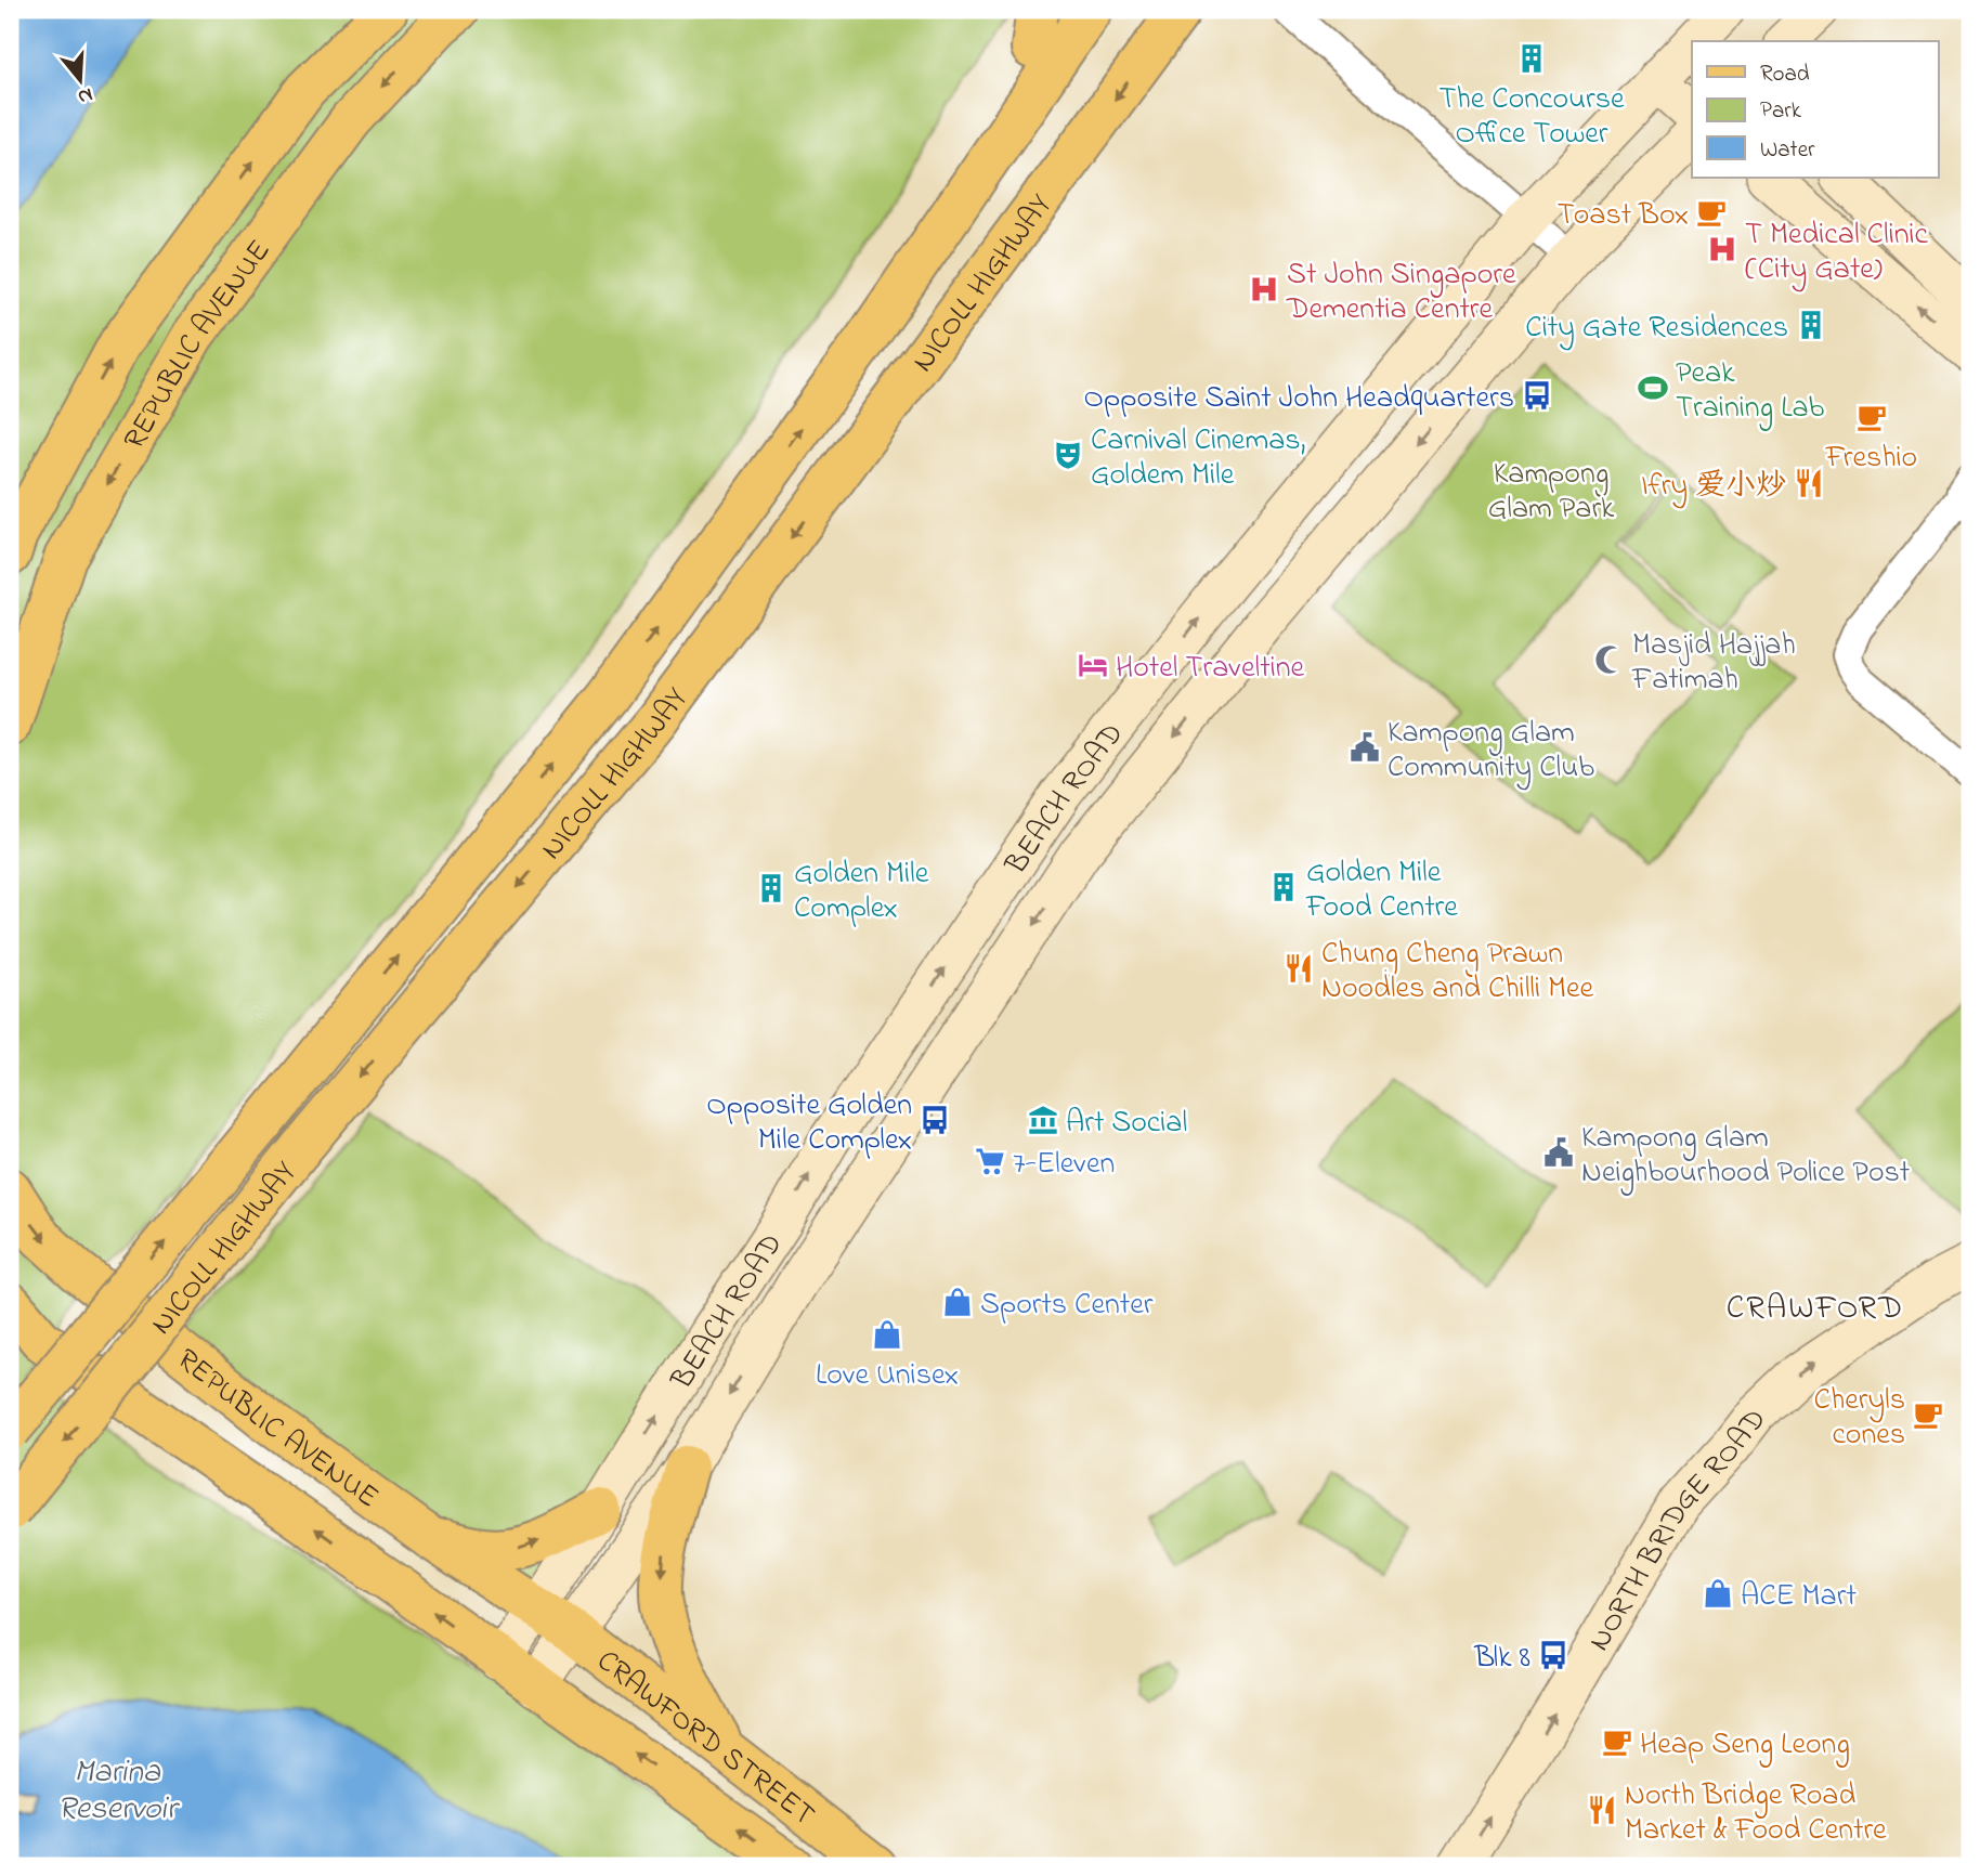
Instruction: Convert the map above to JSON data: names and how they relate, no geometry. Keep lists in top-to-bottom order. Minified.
{"streets":{"main road":["NICOLL HIGHWAY","REPUBLIC AVENUE","BEACH ROAD","NORTH BRIDGE ROAD","CRAWFORD STREET"]},"crossings":[["REPUBLIC AVENUE","BEACH ROAD"],["REPUBLIC AVENUE","CRAWFORD STREET"],["BEACH ROAD","CRAWFORD STREET"]],"one_way":["NORTH BRIDGE ROAD"],"districts":["CRAWFORD"],"water":["Marina Reservoir"],"parks":["Kampong Glam Park"],"places":{"building":["The Concourse Office Tower","City Gate Residences","Golden Mile Food Centre","Golden Mile Complex"],"cafe":["Toast Box","Freshio","Cheryls cones","Heap Seng Leong"],"hospital":["T Medical Clinic (City Gate)","St John Singapore Dementia Centre"],"sports":["Peak Training Lab"],"bus stop":["Opposite Saint John Headquarters","Opposite Golden Mile Complex","Blk 8"],"theatre":["Carnival Cinemas, Goldem Mile"],"restaurant":["Ifry 爱小炒","Chung Cheng Prawn Noodles and Chilli Mee","North Bridge Road Market & Food Centre"],"mosque":["Masjid Hajjah Fatimah"],"hotel":["Hotel Traveltine"],"public building":["Kampong Glam Community Club","Kampong Glam Neighbourhood Police Post"],"museum":["Art Social"],"supermarket":["7-Eleven"],"shop":["Sports Center","Love Unisex","ACE Mart"]},"legend":["Road","Park","Water"],"north":"bottom"}
